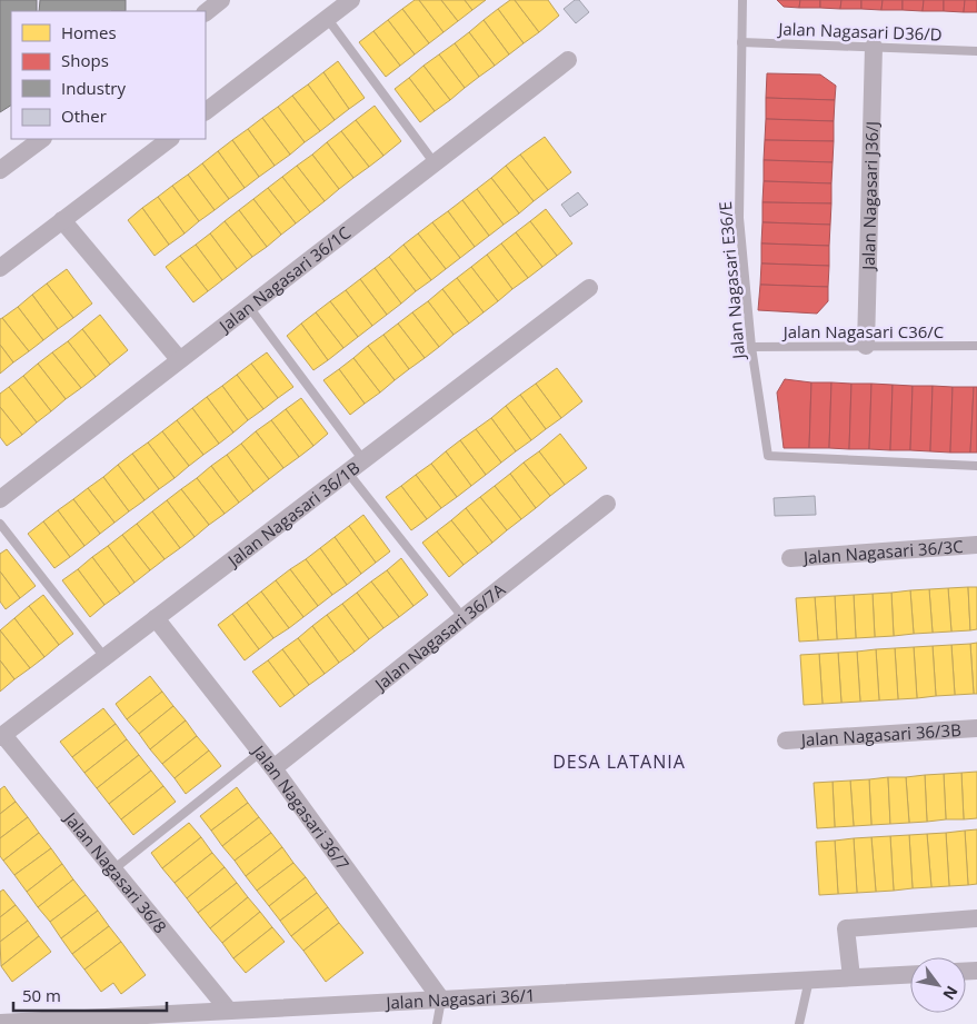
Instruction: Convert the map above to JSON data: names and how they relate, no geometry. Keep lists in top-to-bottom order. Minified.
{"streets":{"street":["Jalan Nagasari J36/J","Jalan Nagasari 36/1C","Jalan Nagasari 36/1B","Jalan Nagasari 36/3C","Jalan Nagasari 36/7A","Jalan Nagasari 36/3B","Jalan Nagasari 36/7","Jalan Nagasari 36/8","Jalan Nagasari 36/1"],"lane":["Jalan Nagasari D36/D","Jalan Nagasari E36/E","Jalan Nagasari C36/C"]},"crossings":[["Jalan Nagasari D36/D","Jalan Nagasari J36/J"],["Jalan Nagasari D36/D","Jalan Nagasari E36/E"],["Jalan Nagasari J36/J","Jalan Nagasari C36/C"],["Jalan Nagasari E36/E","Jalan Nagasari C36/C"],["Jalan Nagasari 36/1B","Jalan Nagasari 36/7"],["Jalan Nagasari 36/1B","Jalan Nagasari 36/8"],["Jalan Nagasari 36/7A","Jalan Nagasari 36/7"],["Jalan Nagasari 36/7","Jalan Nagasari 36/1"],["Jalan Nagasari 36/8","Jalan Nagasari 36/1"]],"districts":["DESA LATANIA"],"legend":["Homes","Shops","Industry","Other"],"scale_bar":"50 m","north":"bottom right"}
